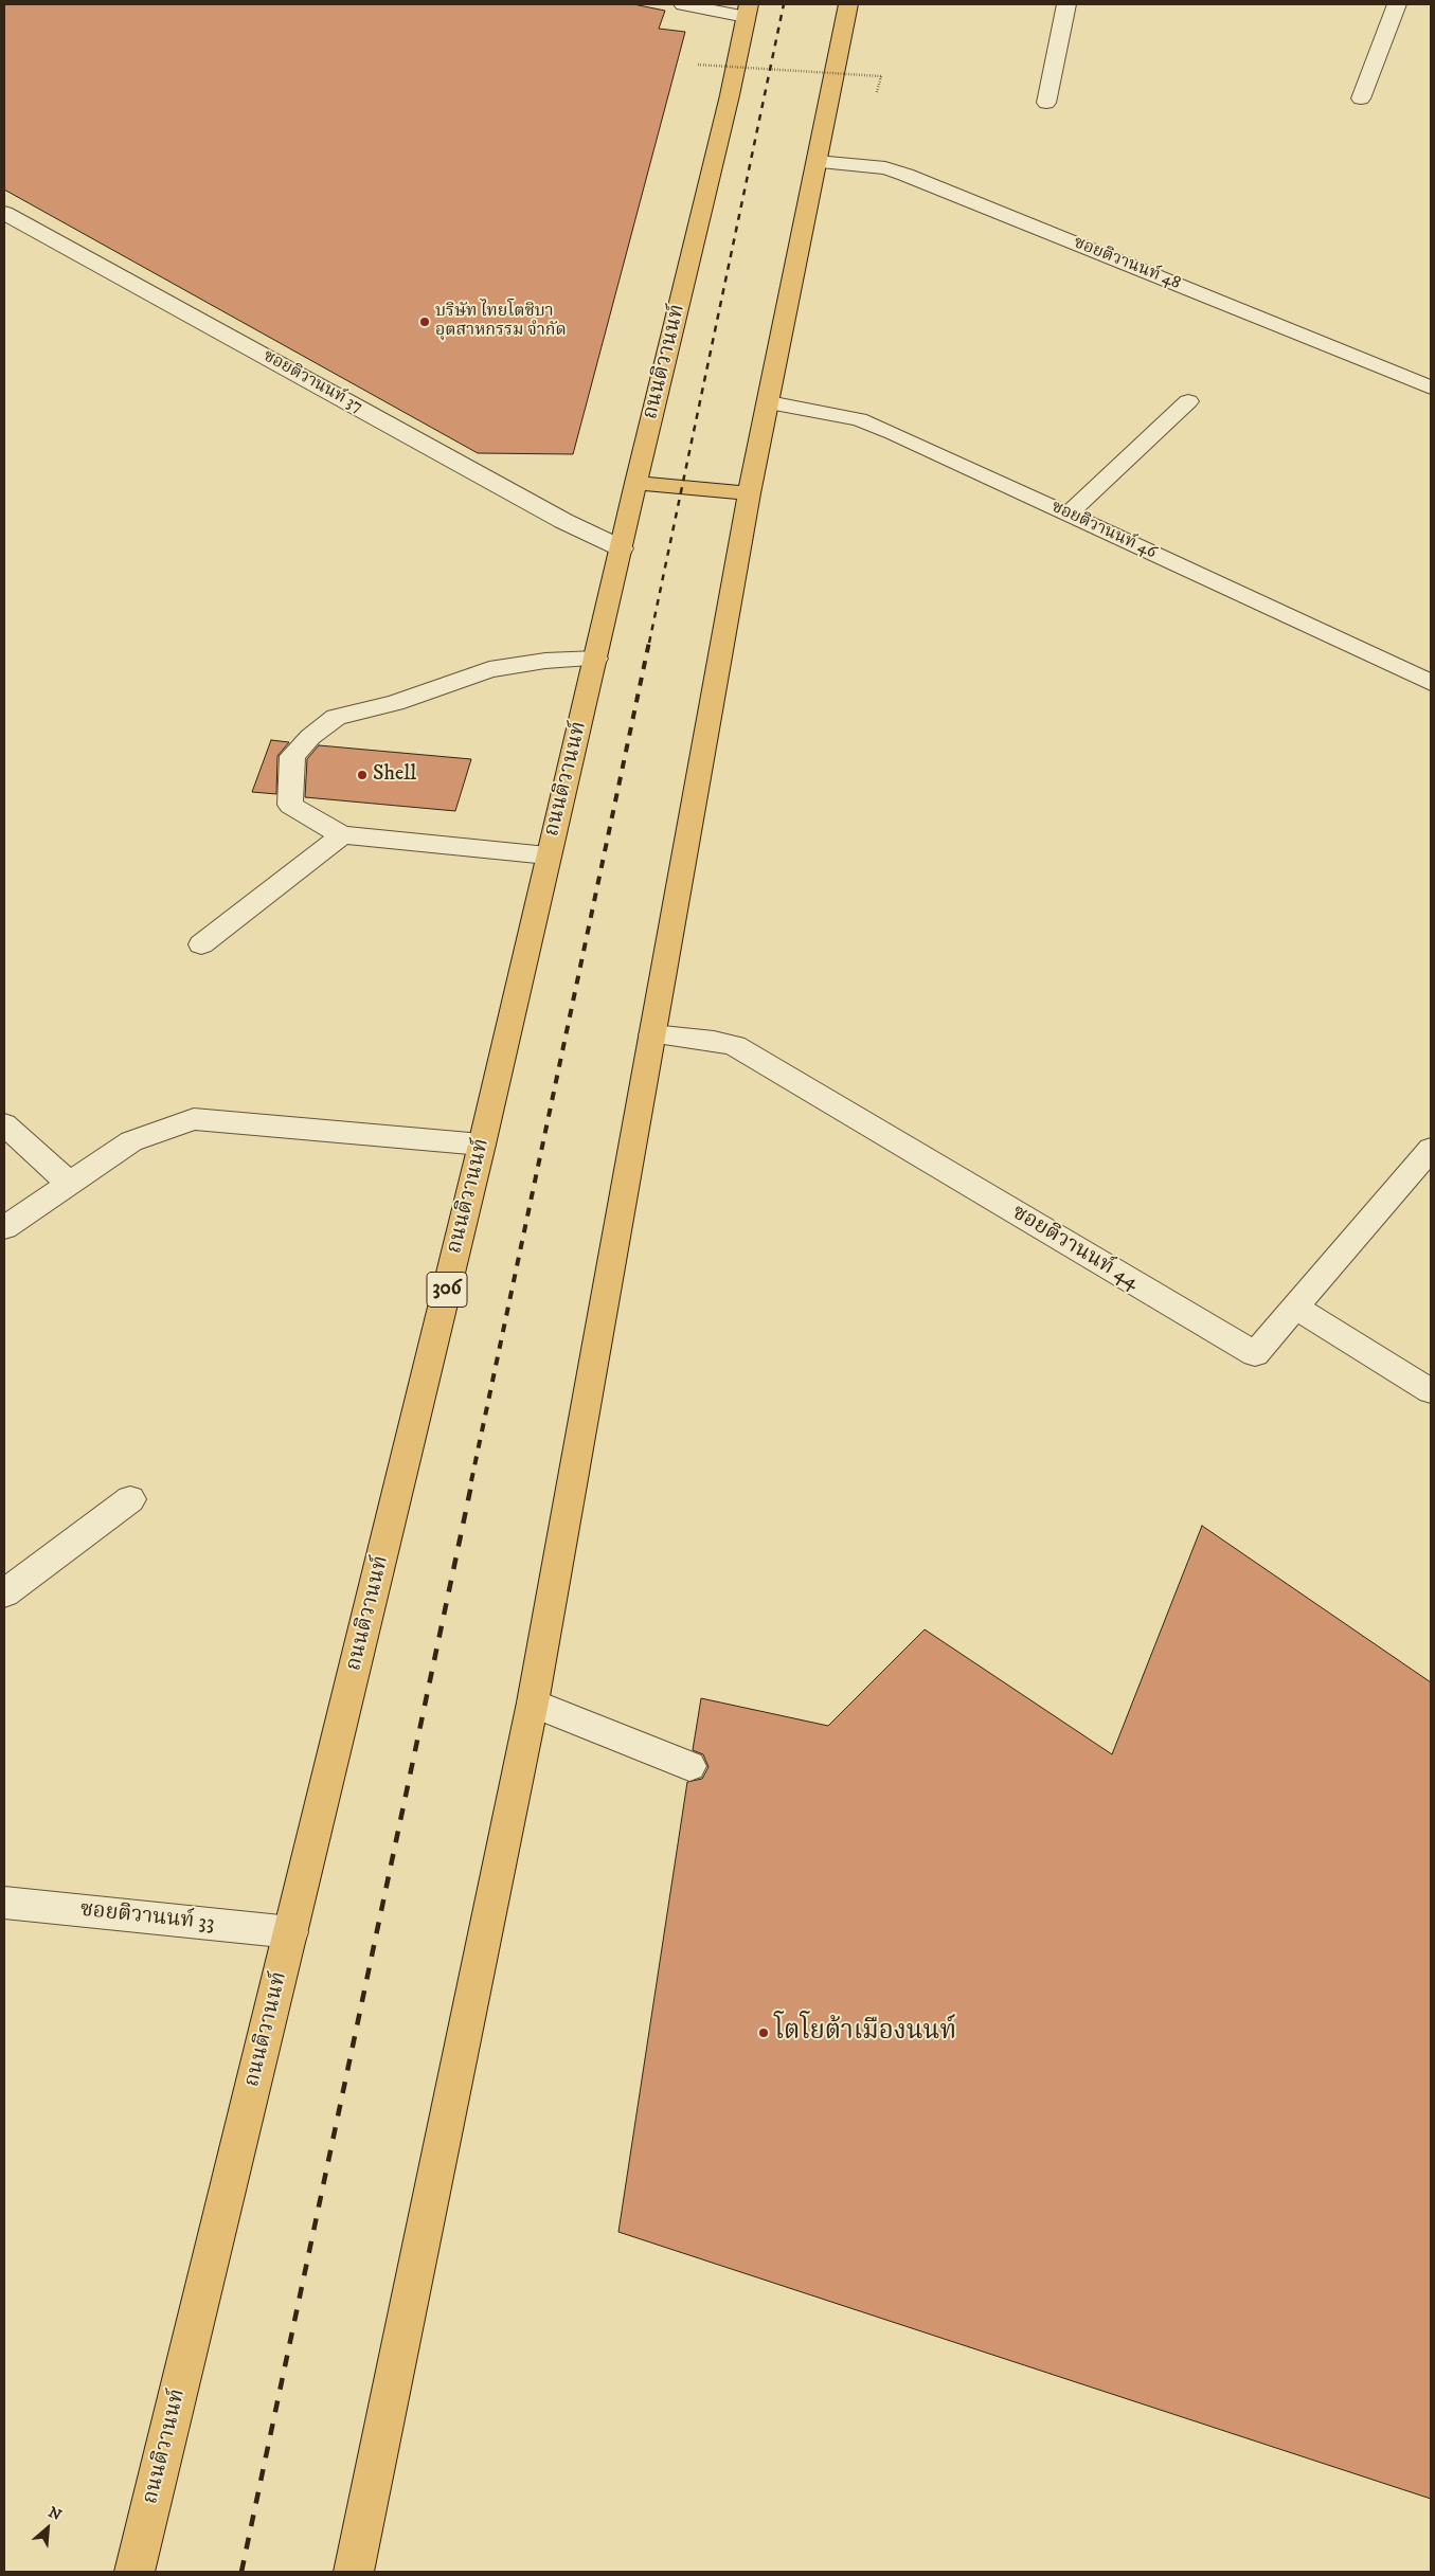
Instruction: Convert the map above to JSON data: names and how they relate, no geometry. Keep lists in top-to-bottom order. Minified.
{"streets":{"main road":["ถนนติวานนท์","306"],"street":["ซอยติวานนท์ 48","ซอยติวานนท์ 37","ซอยติวานนท์ 46","ซอยติวานนท์ 44","ซอยติวานนท์ 33"]},"crossings":[["ถนนติวานนท์","ซอยติวานนท์ 37"],["ถนนติวานนท์","ซอยติวานนท์ 33"]],"places":["บริษัท ไทยโตชิบา อุตสาหกรรม จำกัด","Shell","โตโยต้าเมืองนนท์"],"north":"top right"}
